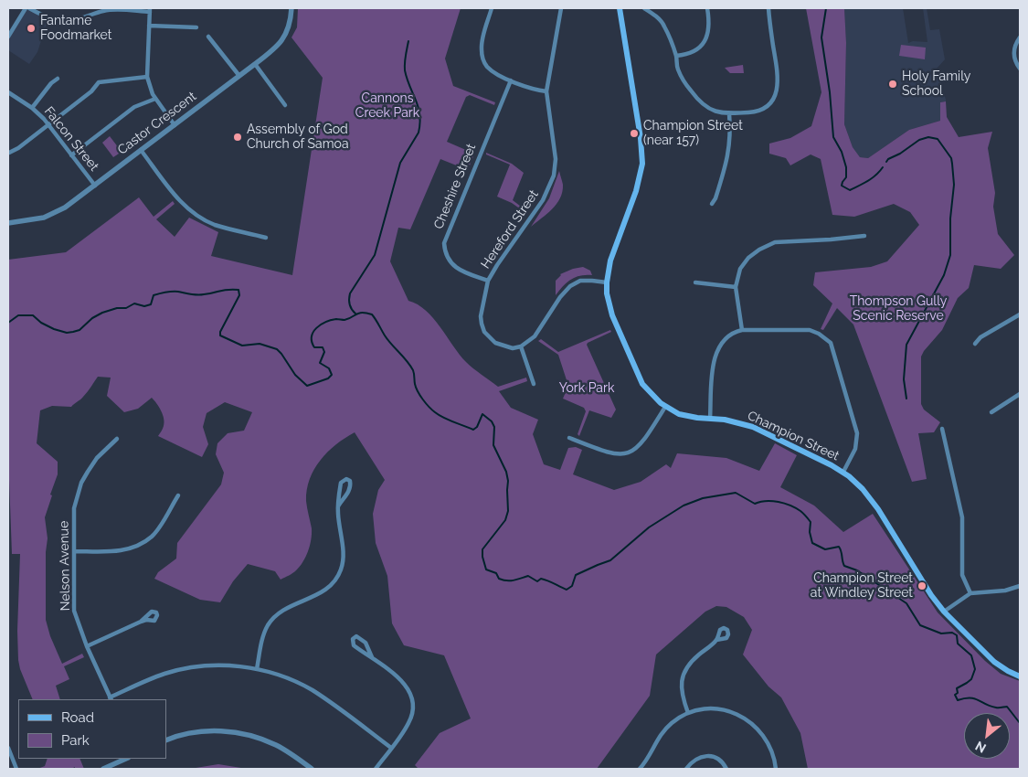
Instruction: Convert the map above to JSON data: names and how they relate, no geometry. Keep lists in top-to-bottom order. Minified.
{"streets":{"main road":["Champion Street"],"street":["Castor Crescent","Falcon Street","Cheshire Street","Hereford Street","Nelson Avenue"]},"crossings":[["Castor Crescent","Falcon Street"],["Cheshire Street","Hereford Street"]],"parks":["Cannons Creek Park","Thompson Gully Scenic Reserve","York Park"],"places":["Fantame Foodmarket","Holy Family School","Champion Street (near 157)","Assembly of God Church of Samoa","Champion Street at Windley Street"],"legend":["Road","Park"],"north":"bottom left"}
